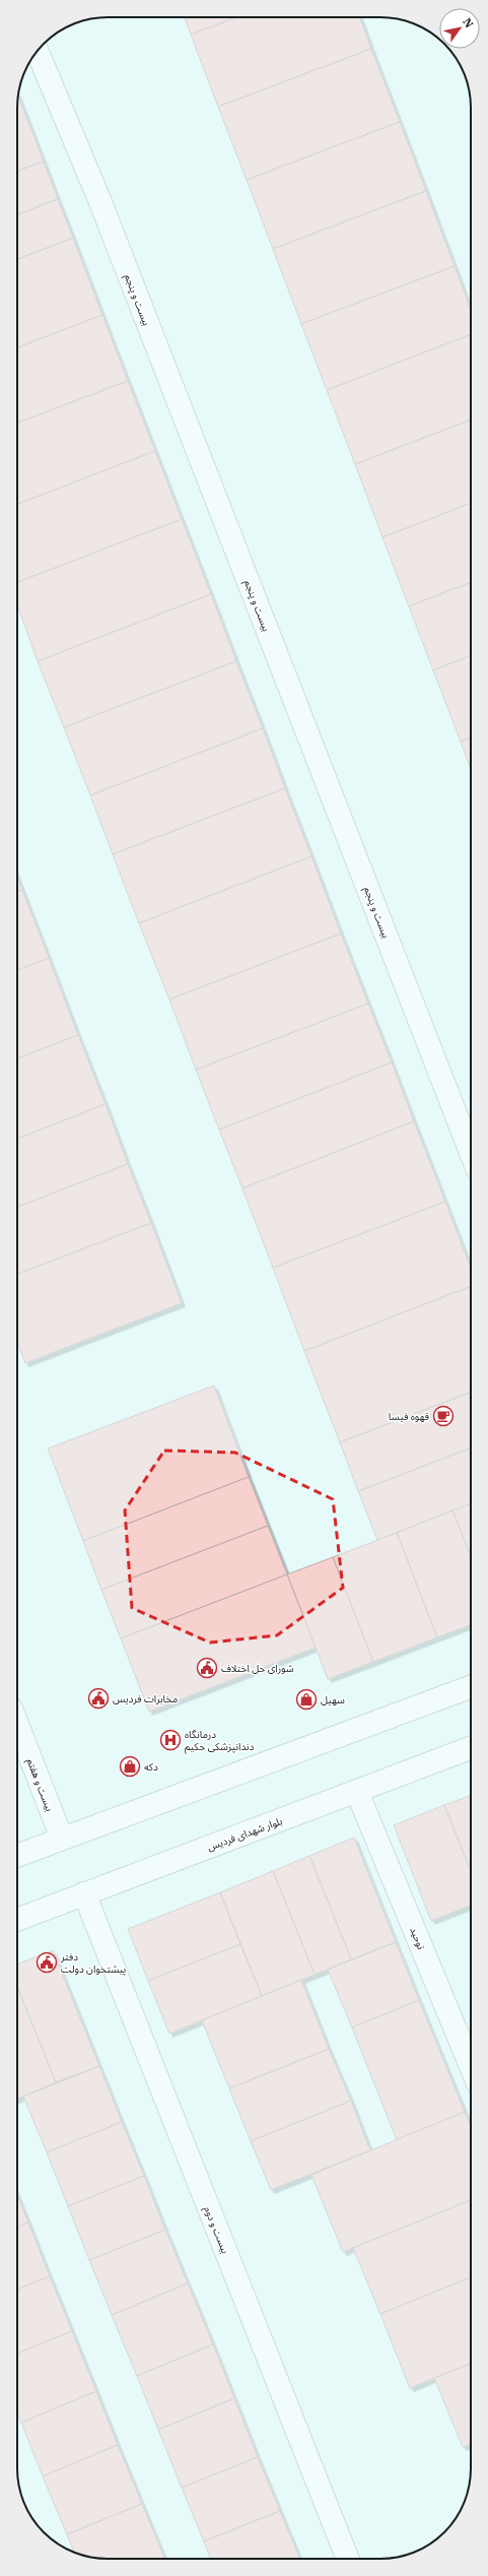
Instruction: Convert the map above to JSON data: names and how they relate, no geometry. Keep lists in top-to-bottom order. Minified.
{"streets":{"street":["بیست و پنجم","بیست و هفتم","بلوار شهدای فردیس","توحید","بیست و دوم"]},"crossings":[["بلوار شهدای فردیس","توحید"],["بلوار شهدای فردیس","بیست و دوم"]],"places":{"cafe":["قهوه فیسا"],"public building":["شورای حل اختلاف","مخابرات فردیس","دفتر پیشتخوان دولت"],"shop":["سهیل","دکه"],"hospital":["درمانگاه دندانپزشکی حکیم"]},"north":"top right"}
